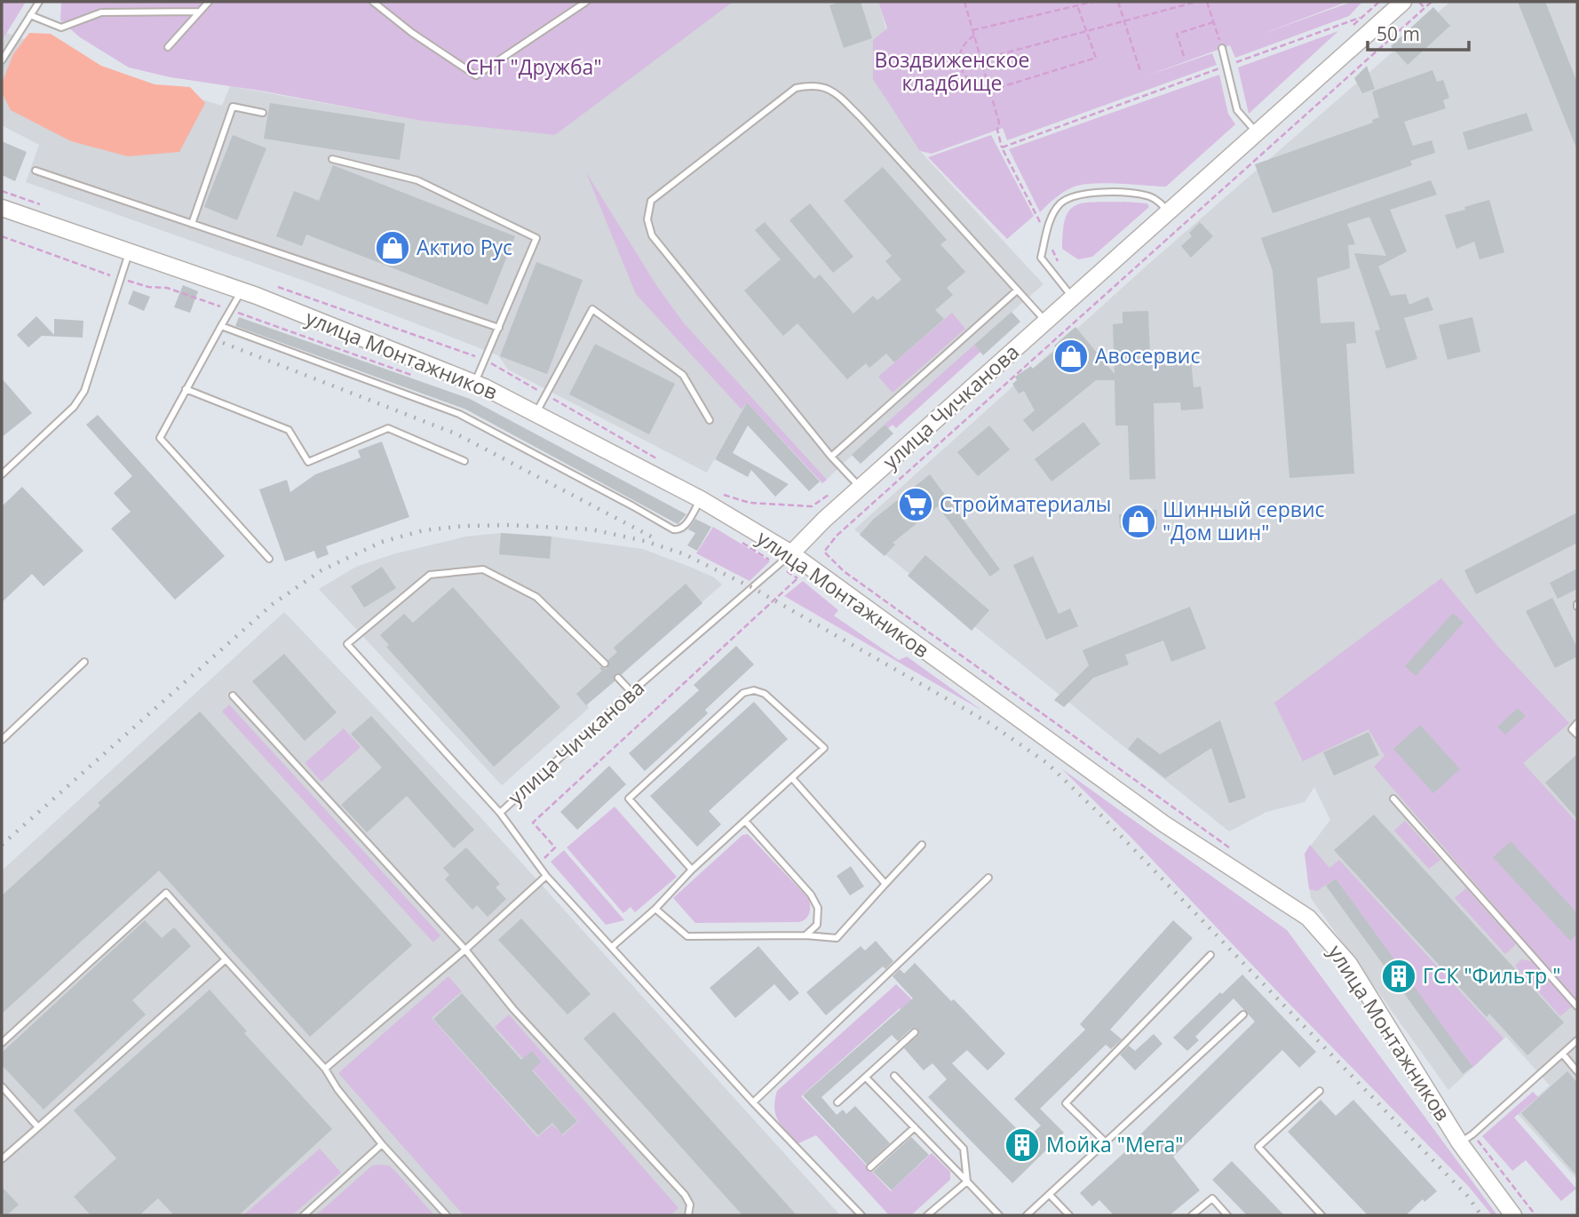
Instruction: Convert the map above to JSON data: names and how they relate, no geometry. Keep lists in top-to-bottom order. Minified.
{"streets":{"main road":["улица Монтажников","улица Чичканова"]},"crossings":[["улица Монтажников","улица Чичканова"]],"parks":["Воздвиженское кладбище","СНТ \"Дружба\""],"places":{"shop":["Актио Рус","Авосервис","Шинный сервис \"Дом шин\""],"supermarket":["Стройматериалы"],"building":["ГСК \"Фильтр \"","Мойка \"Мега\""]},"scale_bar":"50 m"}
